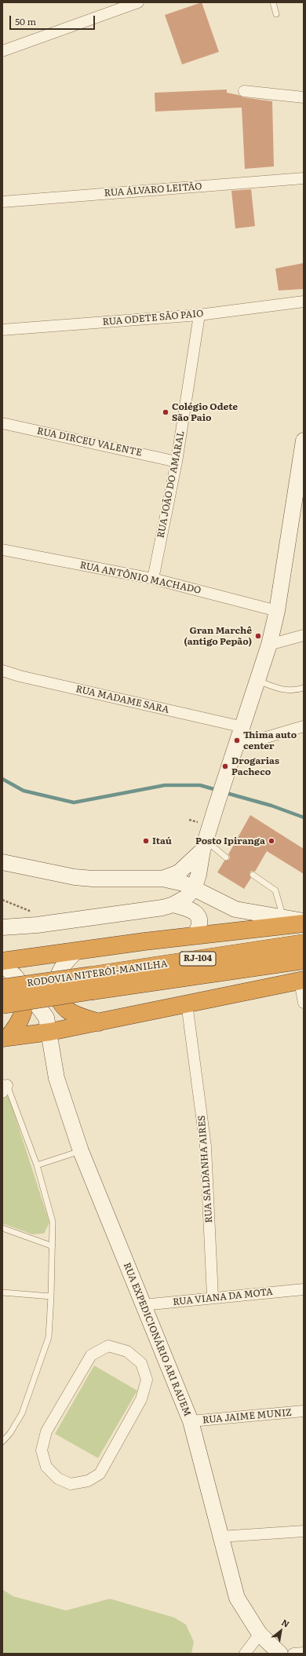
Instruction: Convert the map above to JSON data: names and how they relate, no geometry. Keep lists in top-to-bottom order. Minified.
{"streets":{"highway":["RJ-104","RODOVIA NITERÓI-MANILHA"],"main road":["RUA EXPEDICIONÁRIO ARI RAUEM"],"street":["RUA ÁLVARO LEITÃO","RUA ODETE SÃO PAIO","RUA DIRCEU VALENTE","RUA JOÃO DO AMARAL","RUA ANTÔNIO MACHADO","RUA MADAME SARA","RUA SALDANHA AIRES","RUA VIANA DA MOTA","RUA JAIME MUNIZ"]},"crossings":[["RUA ODETE SÃO PAIO","RUA JOÃO DO AMARAL"],["RUA DIRCEU VALENTE","RUA JOÃO DO AMARAL"],["RUA JOÃO DO AMARAL","RUA ANTÔNIO MACHADO"],["RUA SALDANHA AIRES","RUA VIANA DA MOTA"],["RUA VIANA DA MOTA","RUA EXPEDICIONÁRIO ARI RAUEM"],["RUA EXPEDICIONÁRIO ARI RAUEM","RUA JAIME MUNIZ"]],"places":["Colégio Odete São Paio","Gran Marchê (antigo Pepão)","Thima auto center","Drogarias Pacheco","Itaú","Posto Ipiranga"],"scale_bar":"50 m","north":"top right"}
